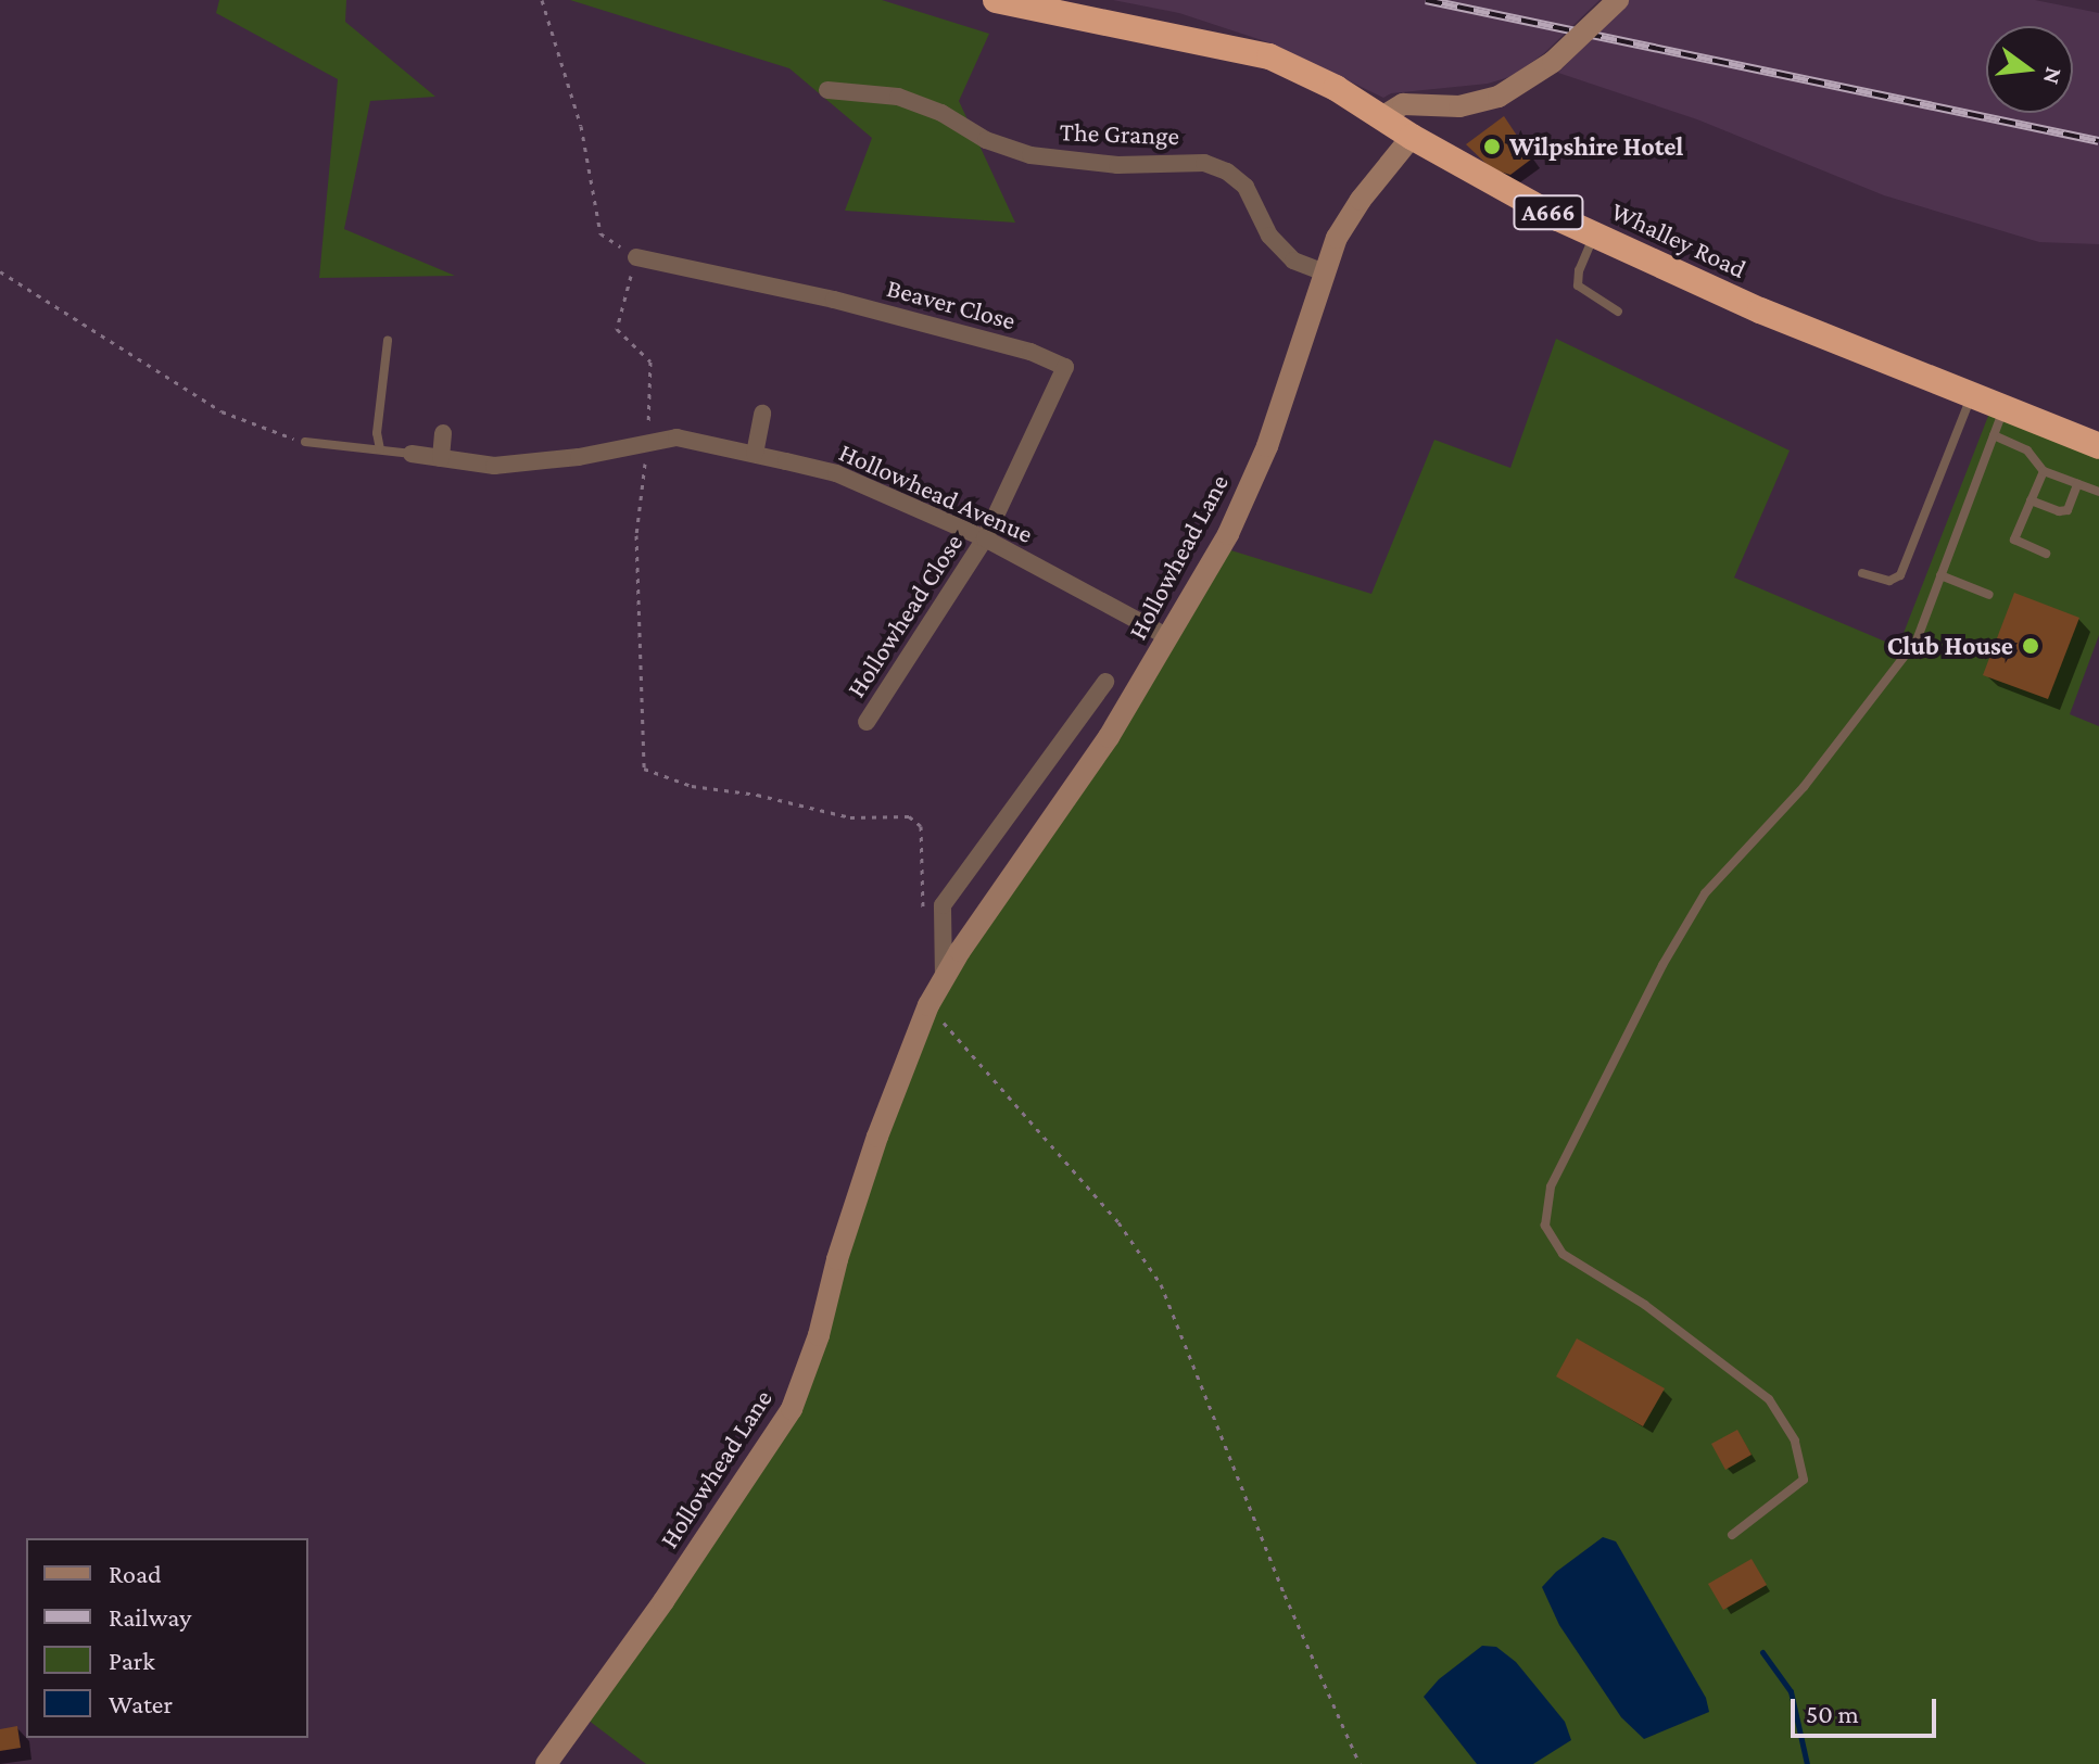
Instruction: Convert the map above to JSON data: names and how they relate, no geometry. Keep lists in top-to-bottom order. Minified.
{"streets":{"highway":["A666","Whalley Road"],"street":["The Grange","Beaver Close","Hollowhead Avenue","Hollowhead Lane","Hollowhead Close"]},"crossings":[["The Grange","Hollowhead Lane"],["Whalley Road","Hollowhead Lane"],["Beaver Close","Hollowhead Avenue"],["Beaver Close","Hollowhead Close"],["Hollowhead Avenue","Hollowhead Lane"],["Hollowhead Avenue","Hollowhead Close"]],"places":["Wilpshire Hotel","Club House"],"legend":["Road","Railway","Park","Water"],"scale_bar":"50 m","north":"right"}
